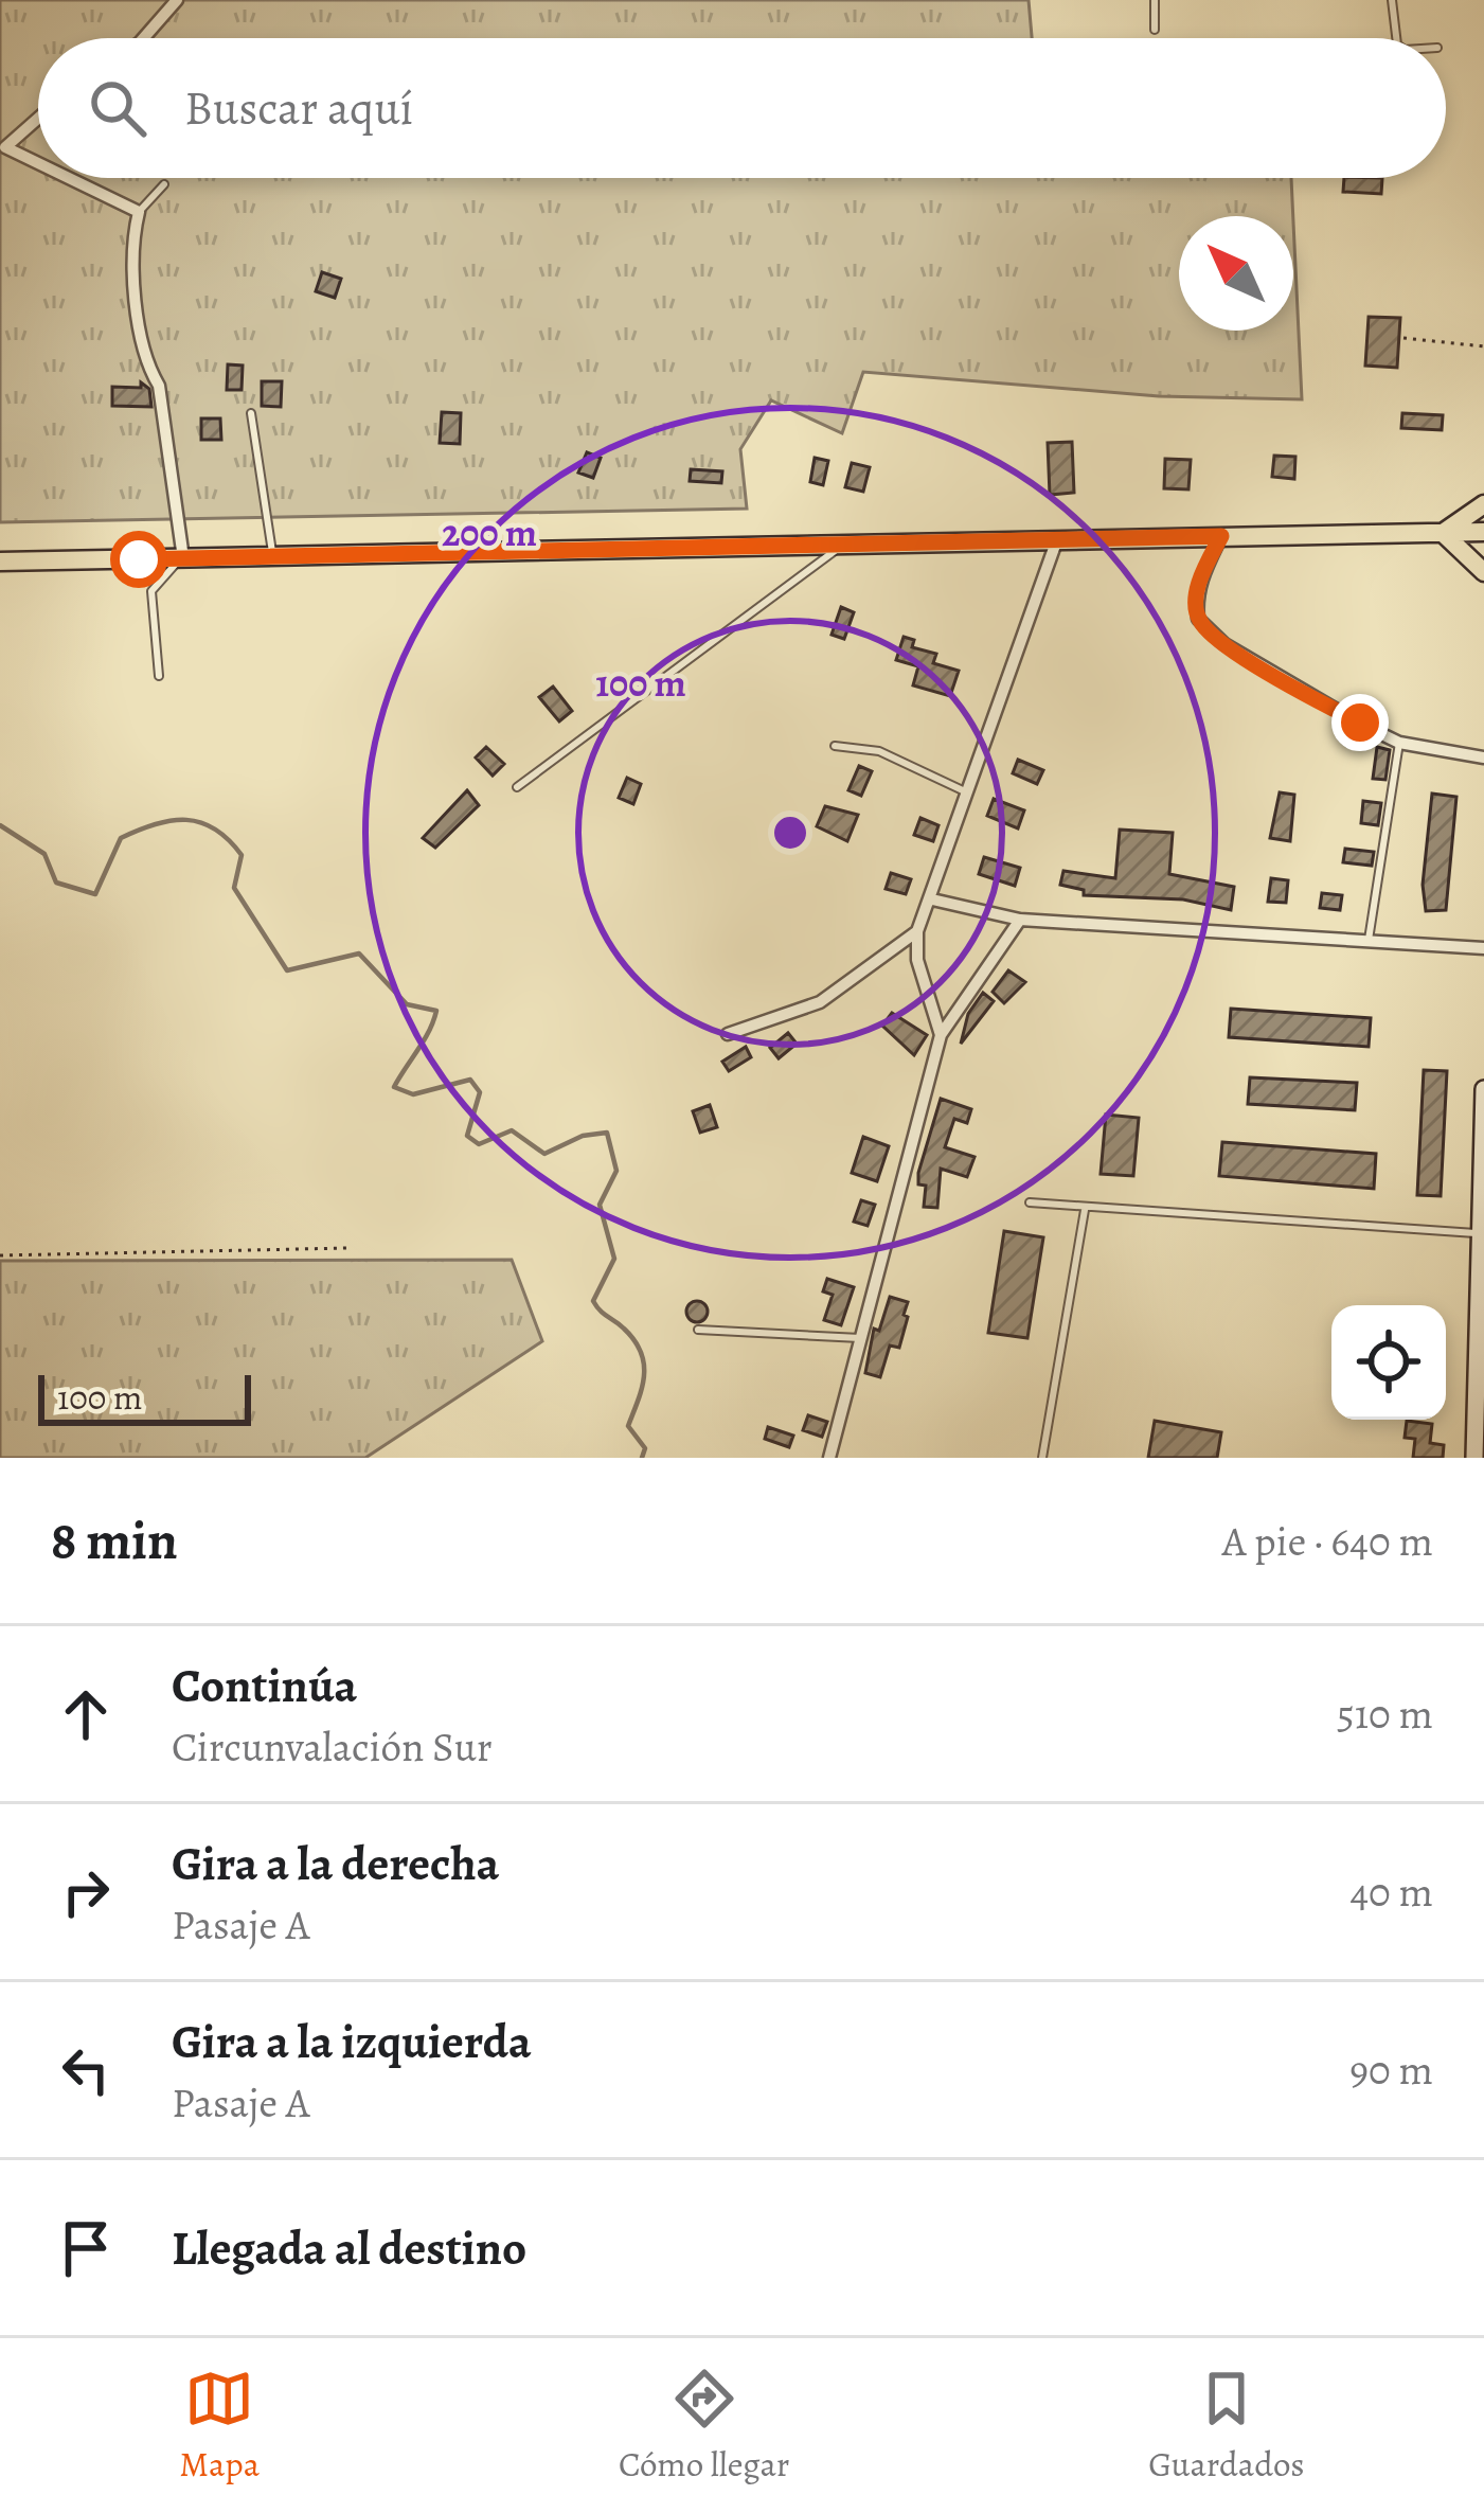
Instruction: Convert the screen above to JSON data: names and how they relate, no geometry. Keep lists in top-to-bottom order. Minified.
{"scale_bar":"100 m","north":"top left","page":{"search":"Buscar aquí","scale":"100 m","heading":["8 min","A pie · 640 m"],"list":[["Continúa","Circunvalación Sur","510 m"],["Gira a la derecha","Pasaje A","40 m"],["Gira a la izquierda","Pasaje A","90 m"],"Llegada al destino"],"nav":["Mapa","Cómo llegar","Guardados"]},"rings":["200 m","100 m"]}
